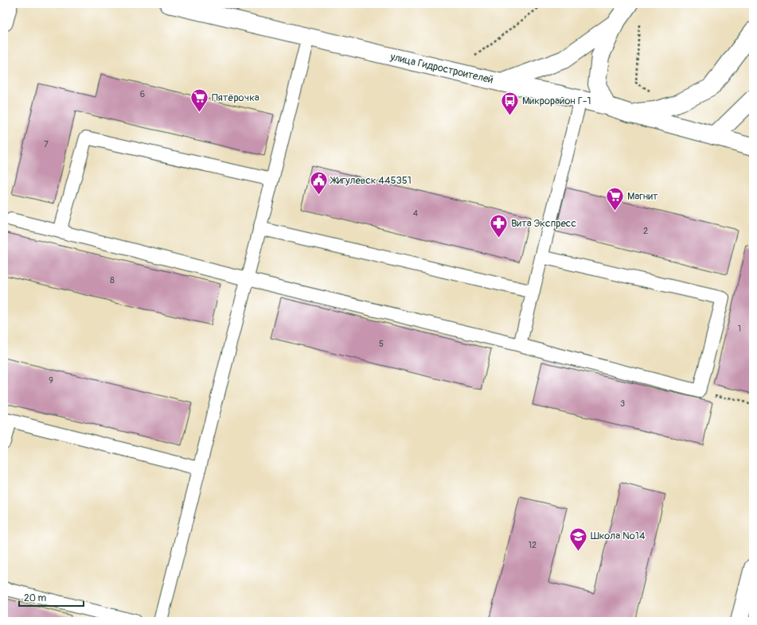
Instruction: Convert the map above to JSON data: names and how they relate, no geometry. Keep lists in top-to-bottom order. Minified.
{"streets":{"street":["улица Гидростроителей"]},"places":{"supermarket":["Пятёрочка","Магнит"],"bus stop":["Микрорайон Г-1"],"public building":["Жигулевск 445351"],"pharmacy":["Вита Экспресс"],"school or university":["Школа №14"]},"house_numbers":["6","7","4","2","8","1","5","9","3","12"],"scale_bar":"20 m"}
